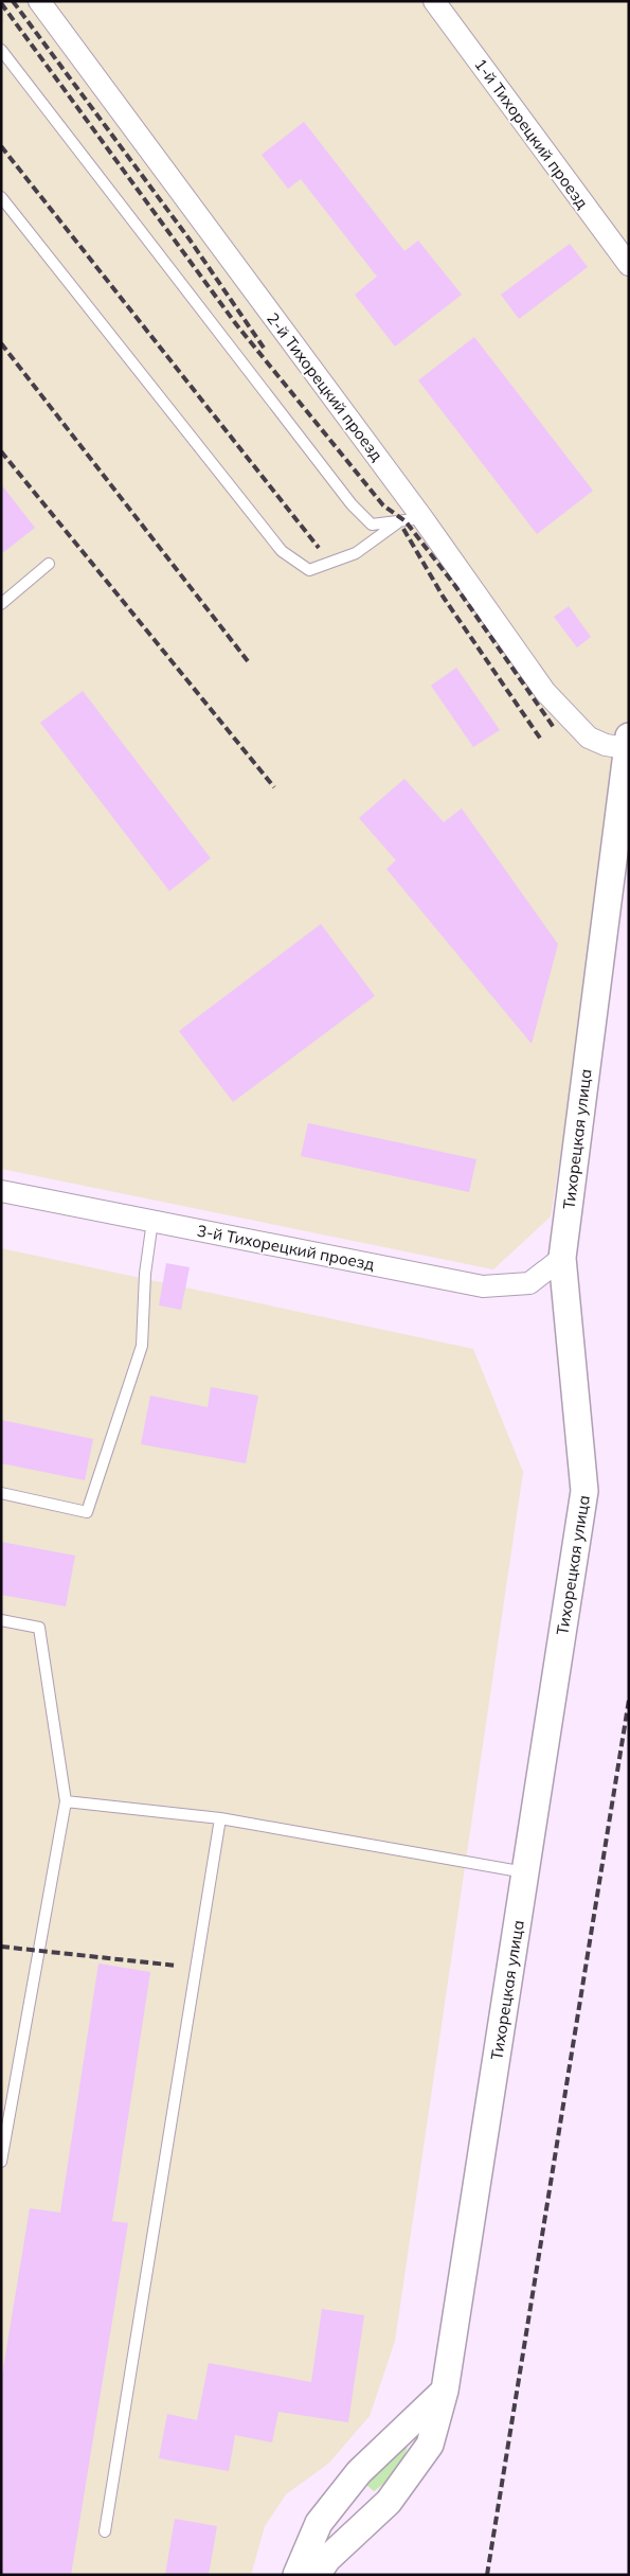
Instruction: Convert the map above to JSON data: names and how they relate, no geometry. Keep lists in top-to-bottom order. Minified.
{"streets":{"street":["1-й Тихорецкий проезд","2-й Тихорецкий проезд","Тихорецкая улица","3-й Тихорецкий проезд"]},"crossings":[["2-й Тихорецкий проезд","Тихорецкая улица"],["Тихорецкая улица","3-й Тихорецкий проезд"]]}
